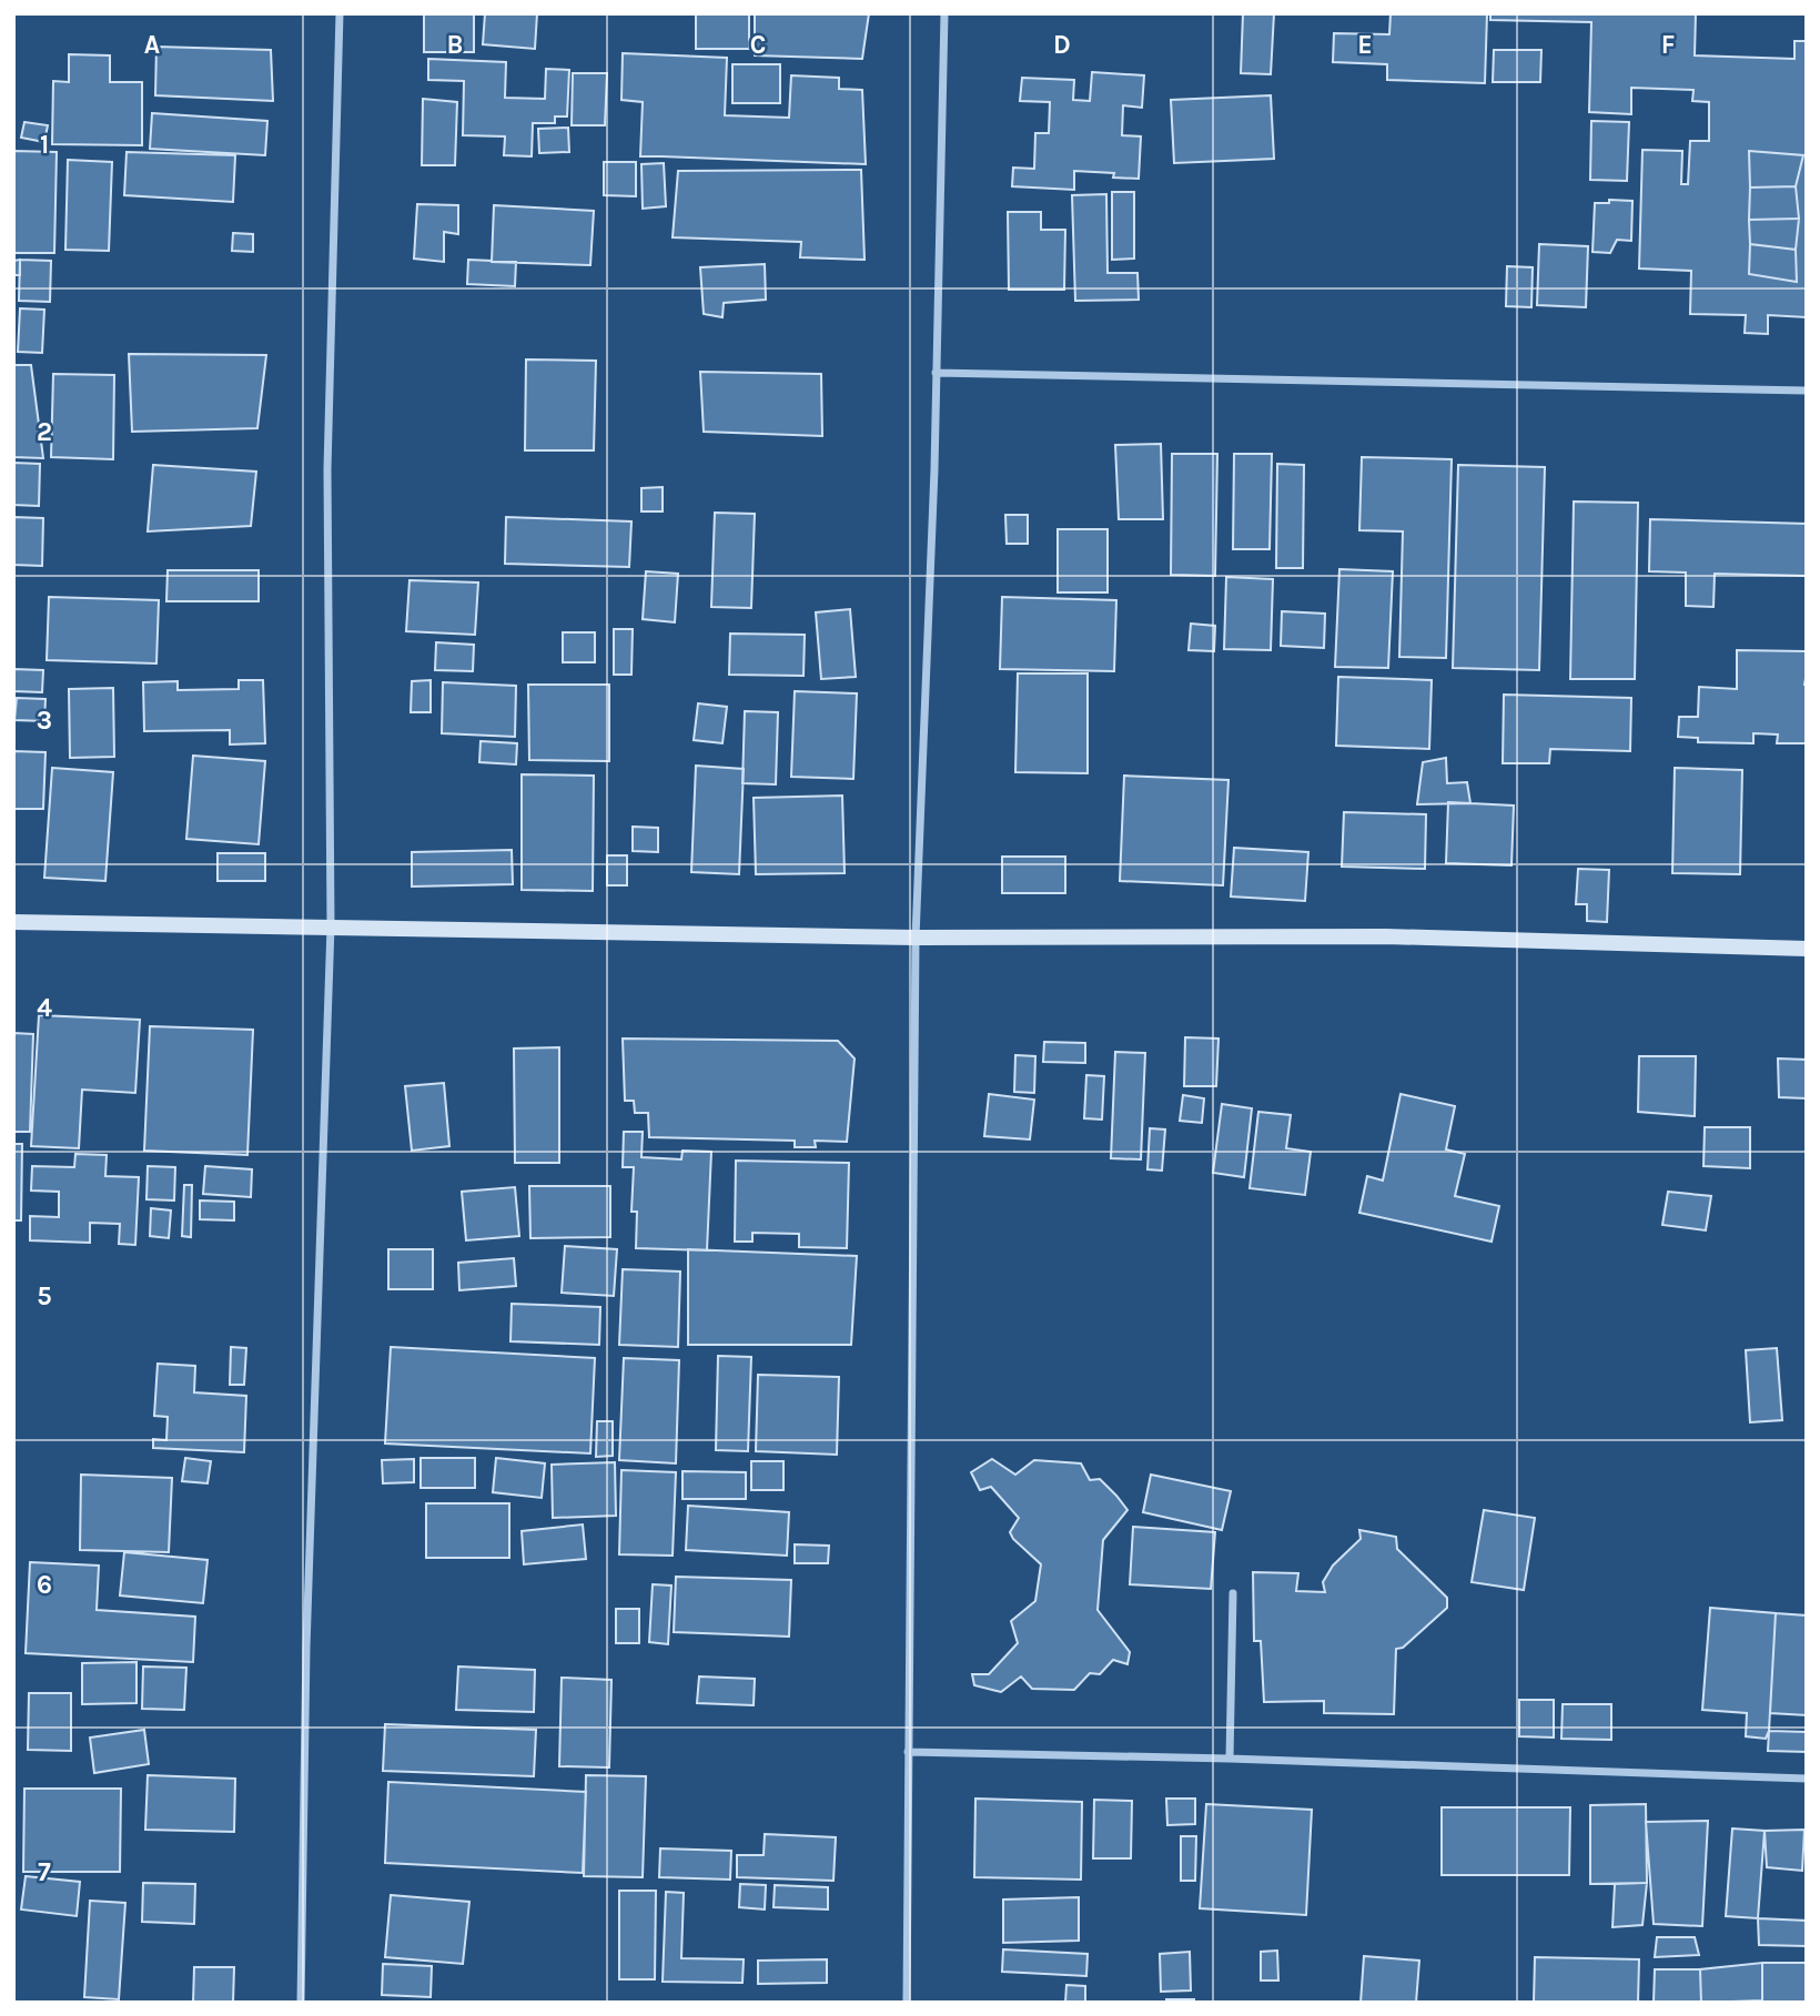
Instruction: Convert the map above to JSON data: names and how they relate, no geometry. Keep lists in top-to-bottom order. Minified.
{"grid":{"columns":["A","B","C","D","E","F"],"rows":["1","2","3","4","5","6","7"]}}
